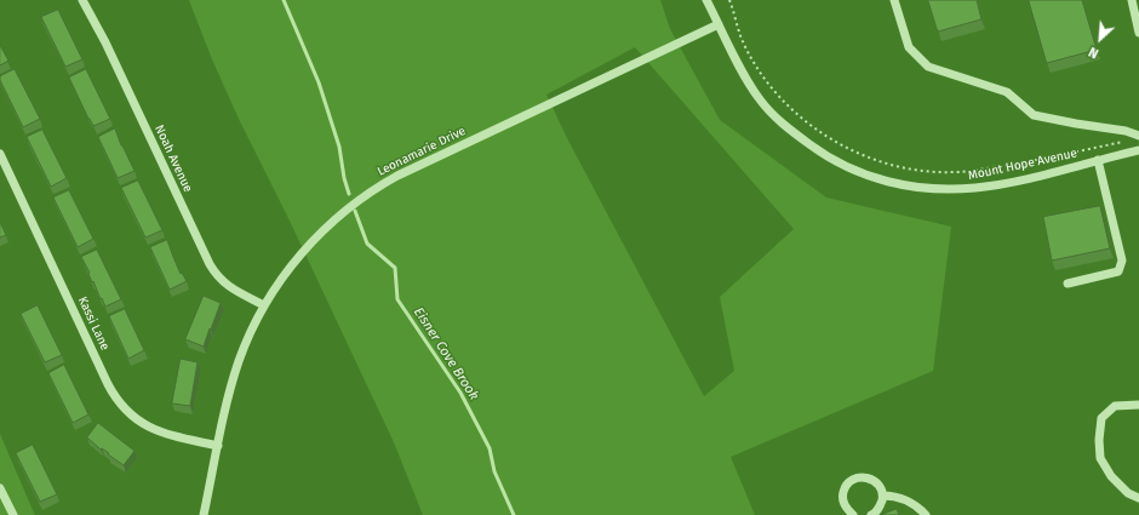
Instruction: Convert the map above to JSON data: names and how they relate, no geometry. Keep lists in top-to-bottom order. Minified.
{"streets":{"street":["Leonamarie Drive","Noah Avenue","Mount Hope Avenue","Kassi Lane"]},"crossings":[["Leonamarie Drive","Noah Avenue"],["Leonamarie Drive","Mount Hope Avenue"],["Leonamarie Drive","Kassi Lane"]],"water":["Eisner Cove Brook"],"north":"bottom left"}
